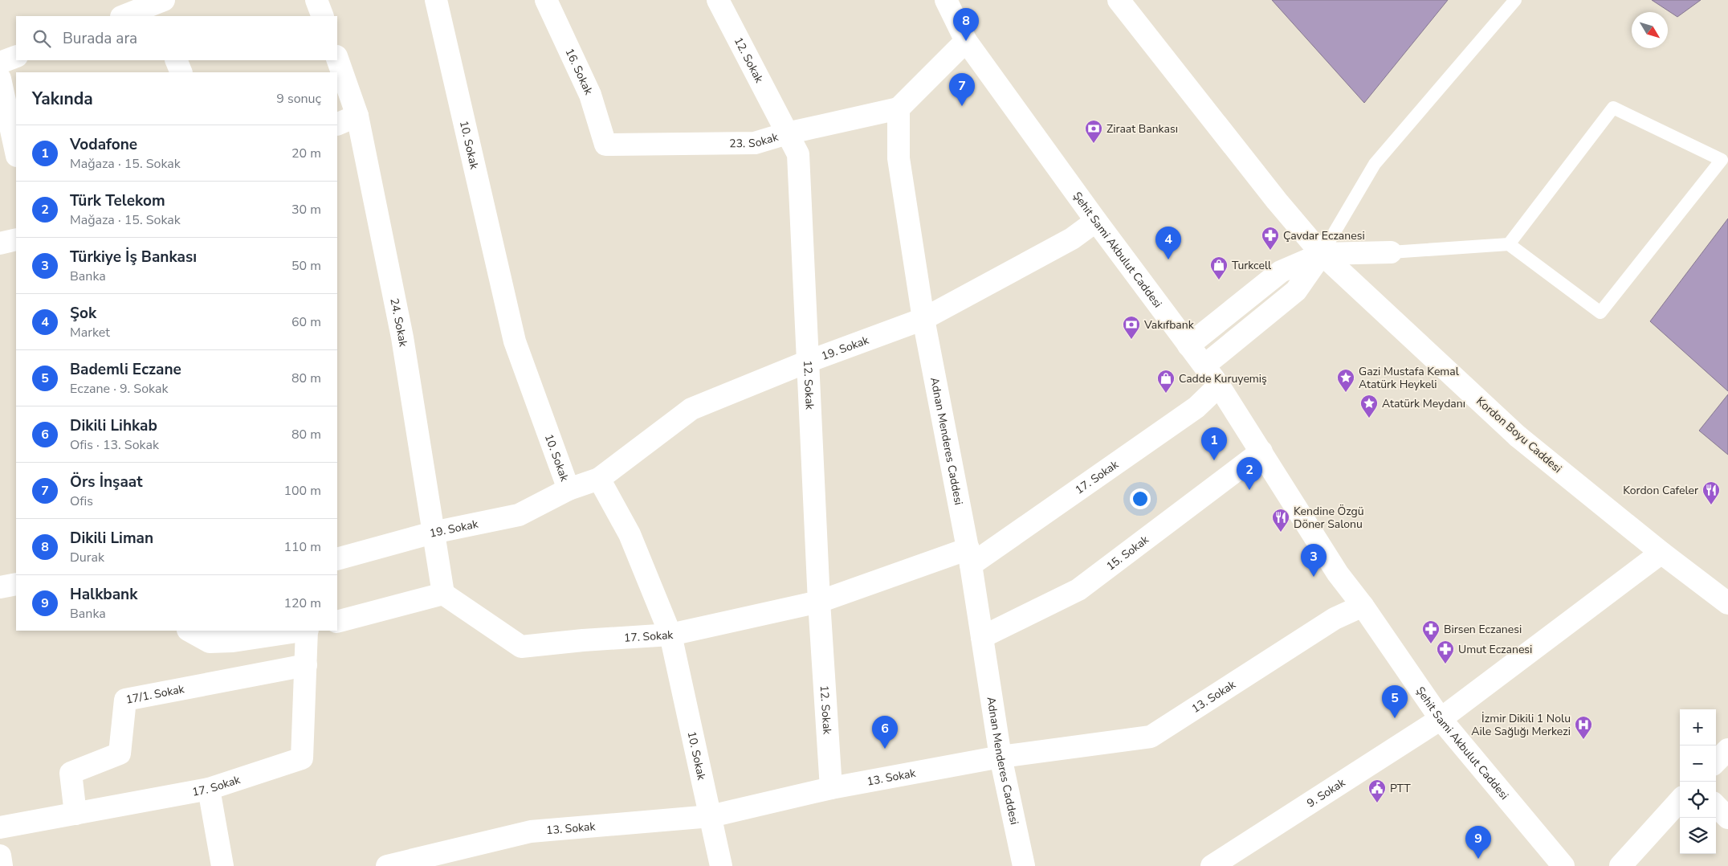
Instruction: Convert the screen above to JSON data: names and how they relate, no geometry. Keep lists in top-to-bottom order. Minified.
{"streets":{"street":["12. Sokak","16. Sokak","23. Sokak","10. Sokak","Şehit Sami Akbulut Caddesi","24. Sokak","19. Sokak","Kordon Boyu Caddesi","Adnan Menderes Caddesi","17. Sokak","15. Sokak","17/1. Sokak","13. Sokak","9. Sokak"]},"crossings":[["12. Sokak","23. Sokak"],["12. Sokak","19. Sokak"],["12. Sokak","17. Sokak"],["12. Sokak","13. Sokak"],["16. Sokak","23. Sokak"],["23. Sokak","Adnan Menderes Caddesi"],["10. Sokak","19. Sokak"],["10. Sokak","17. Sokak"],["10. Sokak","13. Sokak"],["Şehit Sami Akbulut Caddesi","19. Sokak"],["Şehit Sami Akbulut Caddesi","17. Sokak"],["Şehit Sami Akbulut Caddesi","15. Sokak"],["Şehit Sami Akbulut Caddesi","13. Sokak"],["Şehit Sami Akbulut Caddesi","9. Sokak"],["24. Sokak","19. Sokak"],["24. Sokak","17. Sokak"],["19. Sokak","Adnan Menderes Caddesi"],["Kordon Boyu Caddesi","9. Sokak"],["Adnan Menderes Caddesi","17. Sokak"],["Adnan Menderes Caddesi","15. Sokak"],["Adnan Menderes Caddesi","13. Sokak"],["17. Sokak","17/1. Sokak"]],"places":{"bank":["Ziraat Bankası","Vakıfbank"],"pharmacy":["Çavdar Eczanesi","Birsen Eczanesi","Umut Eczanesi"],"shop":["Turkcell","Cadde Kuruyemiş"],"place":["Gazi Mustafa Kemal Atatürk Heykeli","Atatürk Meydanı"],"restaurant":["Kordon Cafeler","Kendine Özgü Döner Salonu"],"hospital":["İzmir Dikili 1 Nolu Aile Sağlığı Merkezi"],"public building":["PTT"]},"north":"bottom right","page":{"pins":["8","7","4","1","2","3","5","6","9"],"search":"Burada ara","heading":["Yakında","9 sonuç"],"list":[{"mark":"1","name":"Vodafone","note":"Mağaza · 15. Sokak","value":"20 m"},{"mark":"2","name":"Türk Telekom","note":"Mağaza · 15. Sokak","value":"30 m"},{"mark":"3","name":"Türkiye İş Bankası","note":"Banka","value":"50 m"},{"mark":"4","name":"Şok","note":"Market","value":"60 m"},{"mark":"5","name":"Bademli Eczane","note":"Eczane · 9. Sokak","value":"80 m"},{"mark":"6","name":"Dikili Lihkab","note":"Ofis · 13. Sokak","value":"80 m"},{"mark":"7","name":"Örs İnşaat","note":"Ofis","value":"100 m"},{"mark":"8","name":"Dikili Liman","note":"Durak","value":"110 m"},{"mark":"9","name":"Halkbank","note":"Banka","value":"120 m"}],"map_buttons":["+","−"]}}
